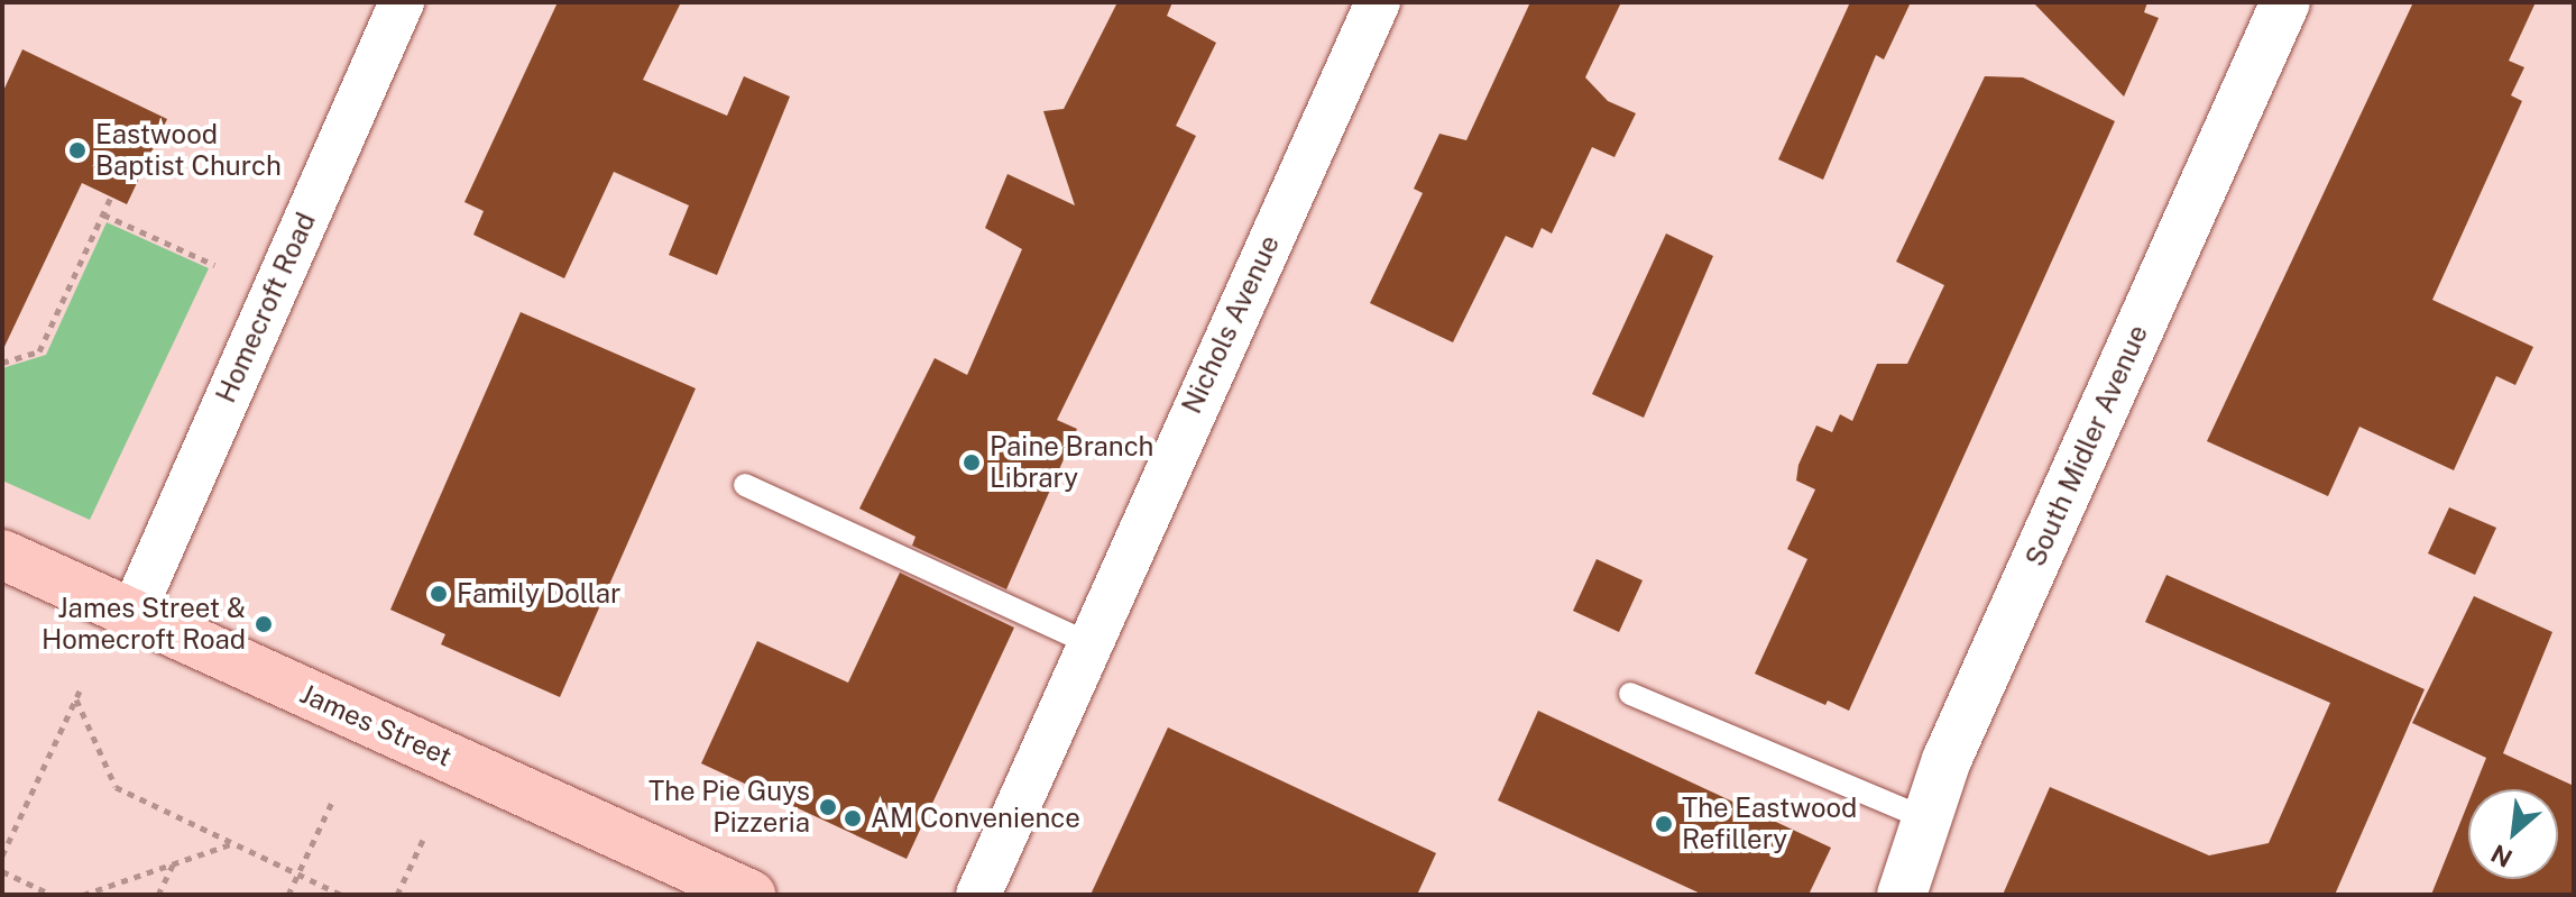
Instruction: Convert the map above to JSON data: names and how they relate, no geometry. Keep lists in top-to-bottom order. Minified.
{"streets":{"main road":["South Midler Avenue","James Street"],"street":["Homecroft Road","Nichols Avenue"]},"crossings":[["Homecroft Road","James Street"]],"places":["Eastwood Baptist Church","Paine Branch Library","Family Dollar","James Street & Homecroft Road","The Pie Guys Pizzeria","AM Convenience","The Eastwood Refillery"],"north":"bottom left"}
